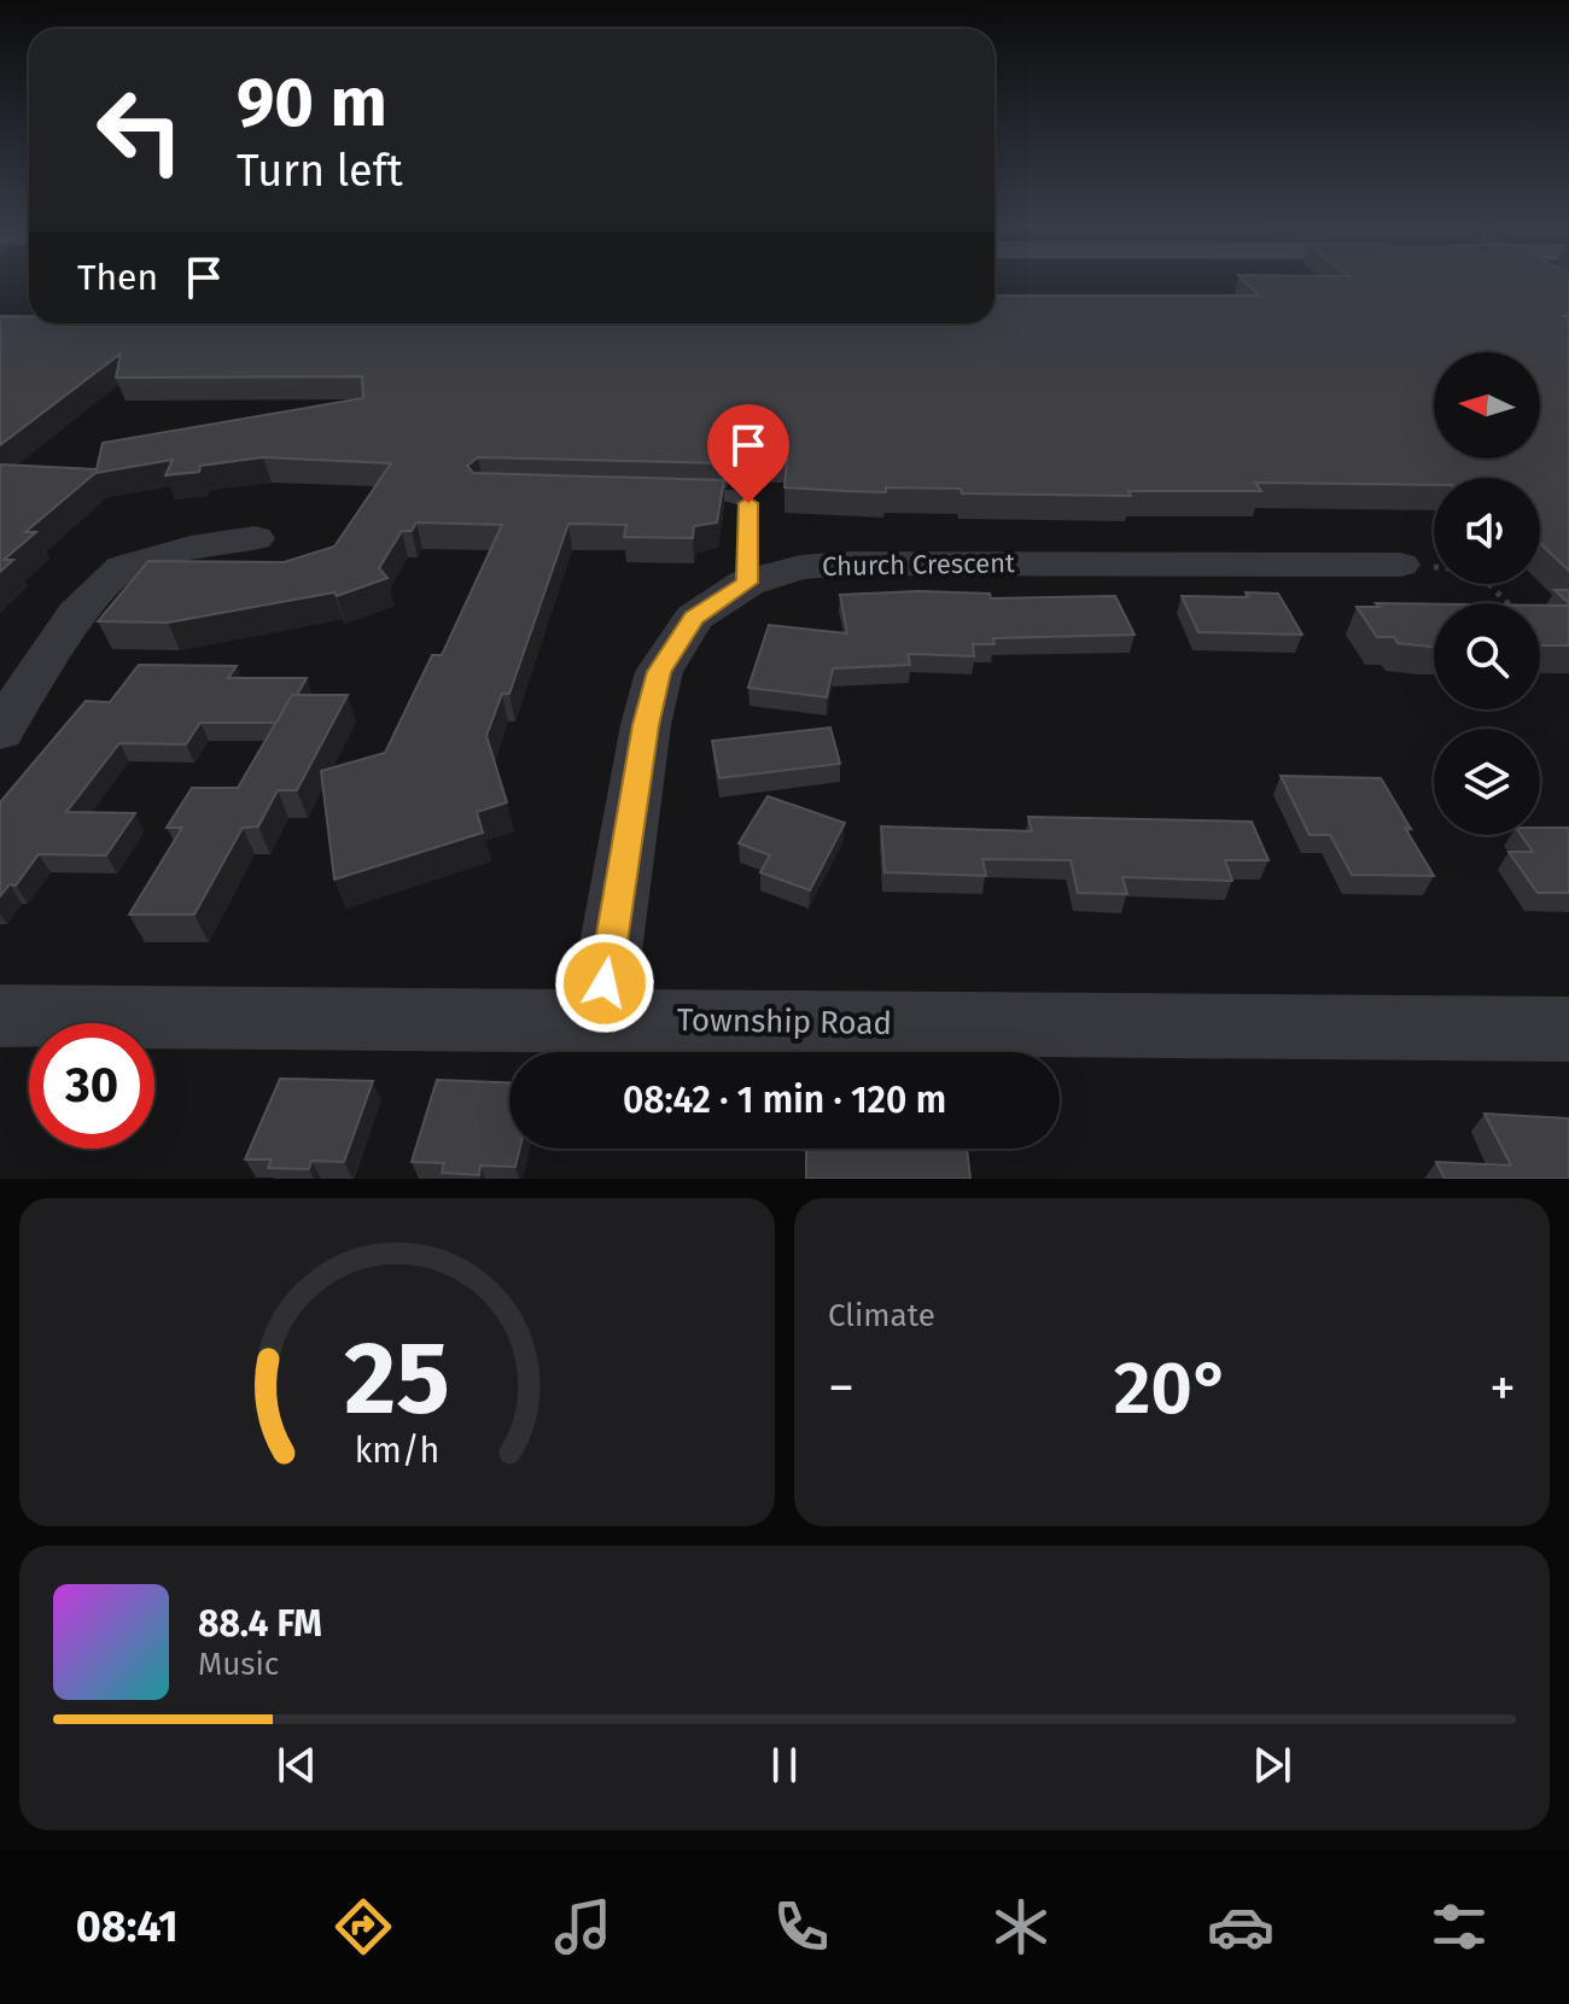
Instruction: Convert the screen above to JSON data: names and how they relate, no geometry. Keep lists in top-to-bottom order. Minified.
{"streets":{"street":["Church Crescent","Township Road"]},"crossings":[["Church Crescent","Township Road"]],"north":"left","page":{"turn":["90 m","Turn left"],"then":"Then","limit":"30","trip":"08:42 · 1 min · 120 m","tile":"Climate","heat":["−","20°","+"],"song":["88.4 FM","Music"],"tabs":"08:41","gauge":["25","km/h"]}}
